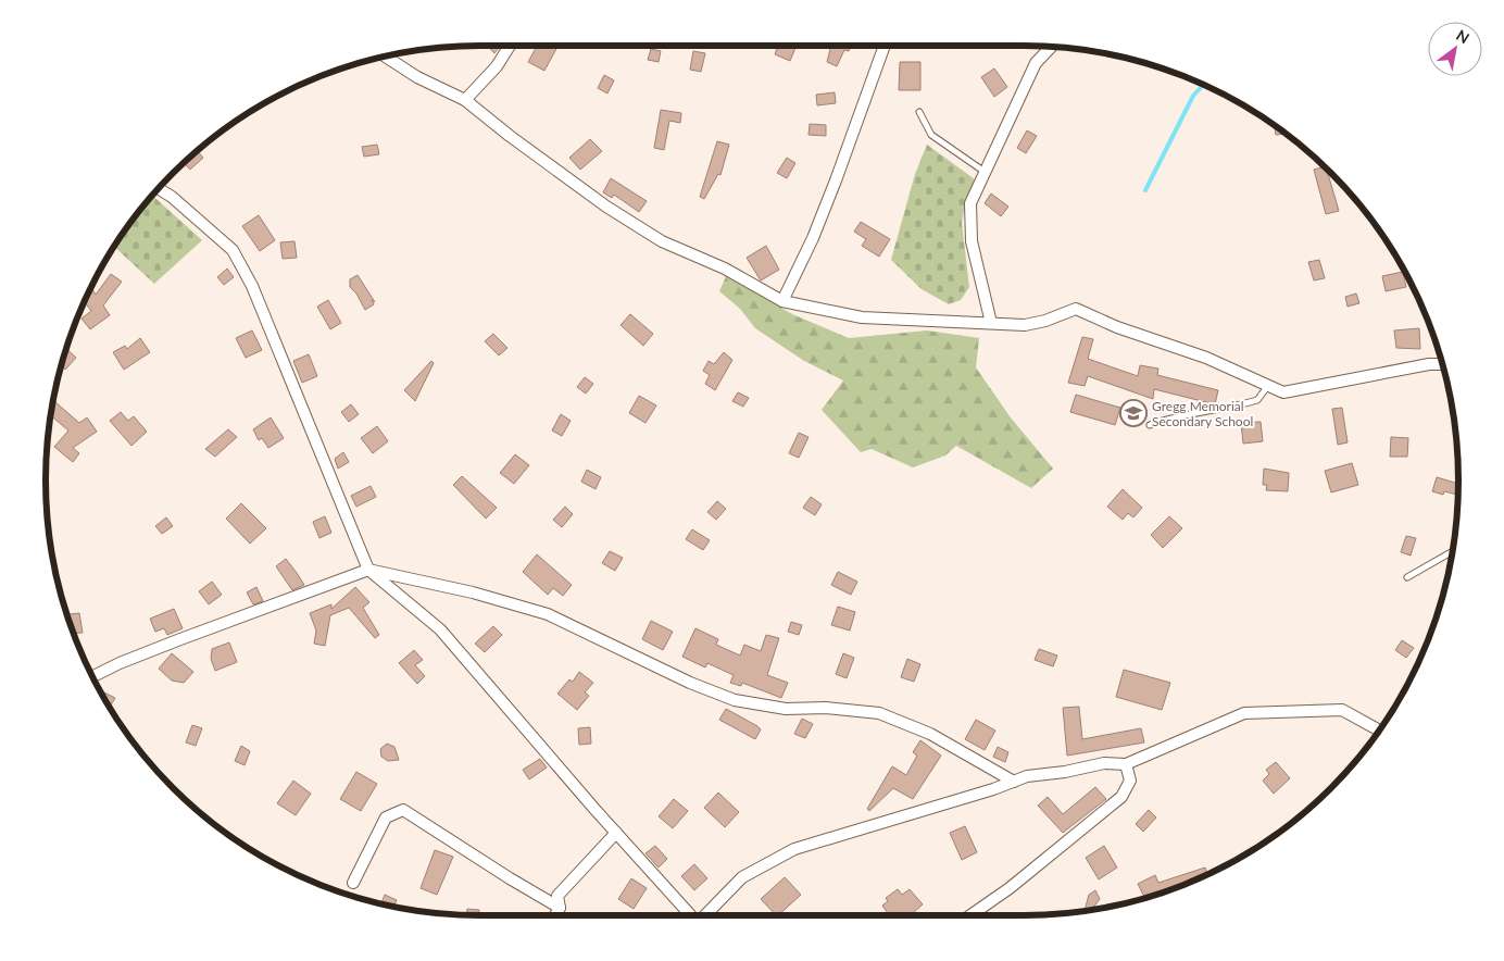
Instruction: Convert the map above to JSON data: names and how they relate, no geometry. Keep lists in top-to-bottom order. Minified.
{"places":{"school or university":["Gregg Memorial Secondary School"]},"north":"top right"}
